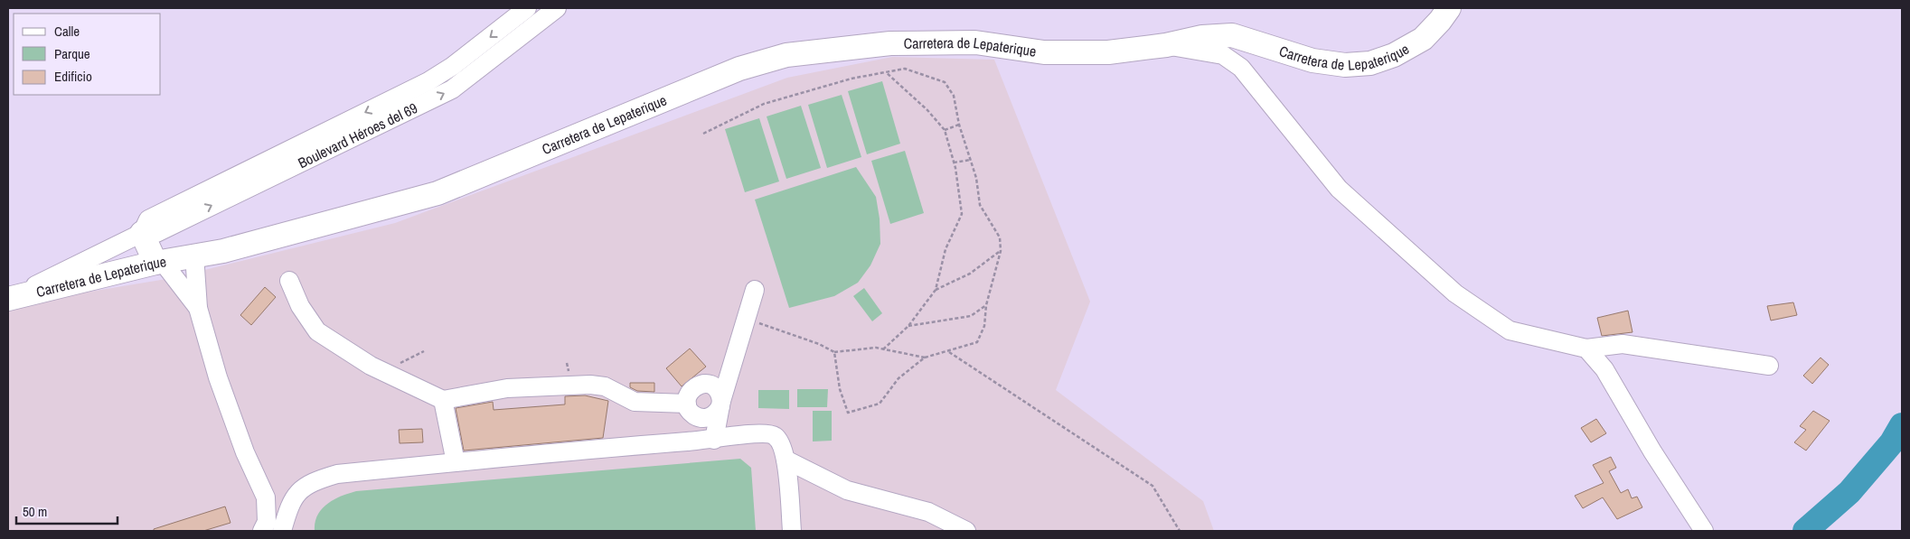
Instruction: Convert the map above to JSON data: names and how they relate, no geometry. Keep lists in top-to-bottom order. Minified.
{"streets":{"main road":["Carretera de Lepaterique"],"street":["Boulevard Héroes del 69"]},"crossings":[["Carretera de Lepaterique","Boulevard Héroes del 69"]],"legend":["Calle","Parque","Edificio"],"scale_bar":"50 m"}
